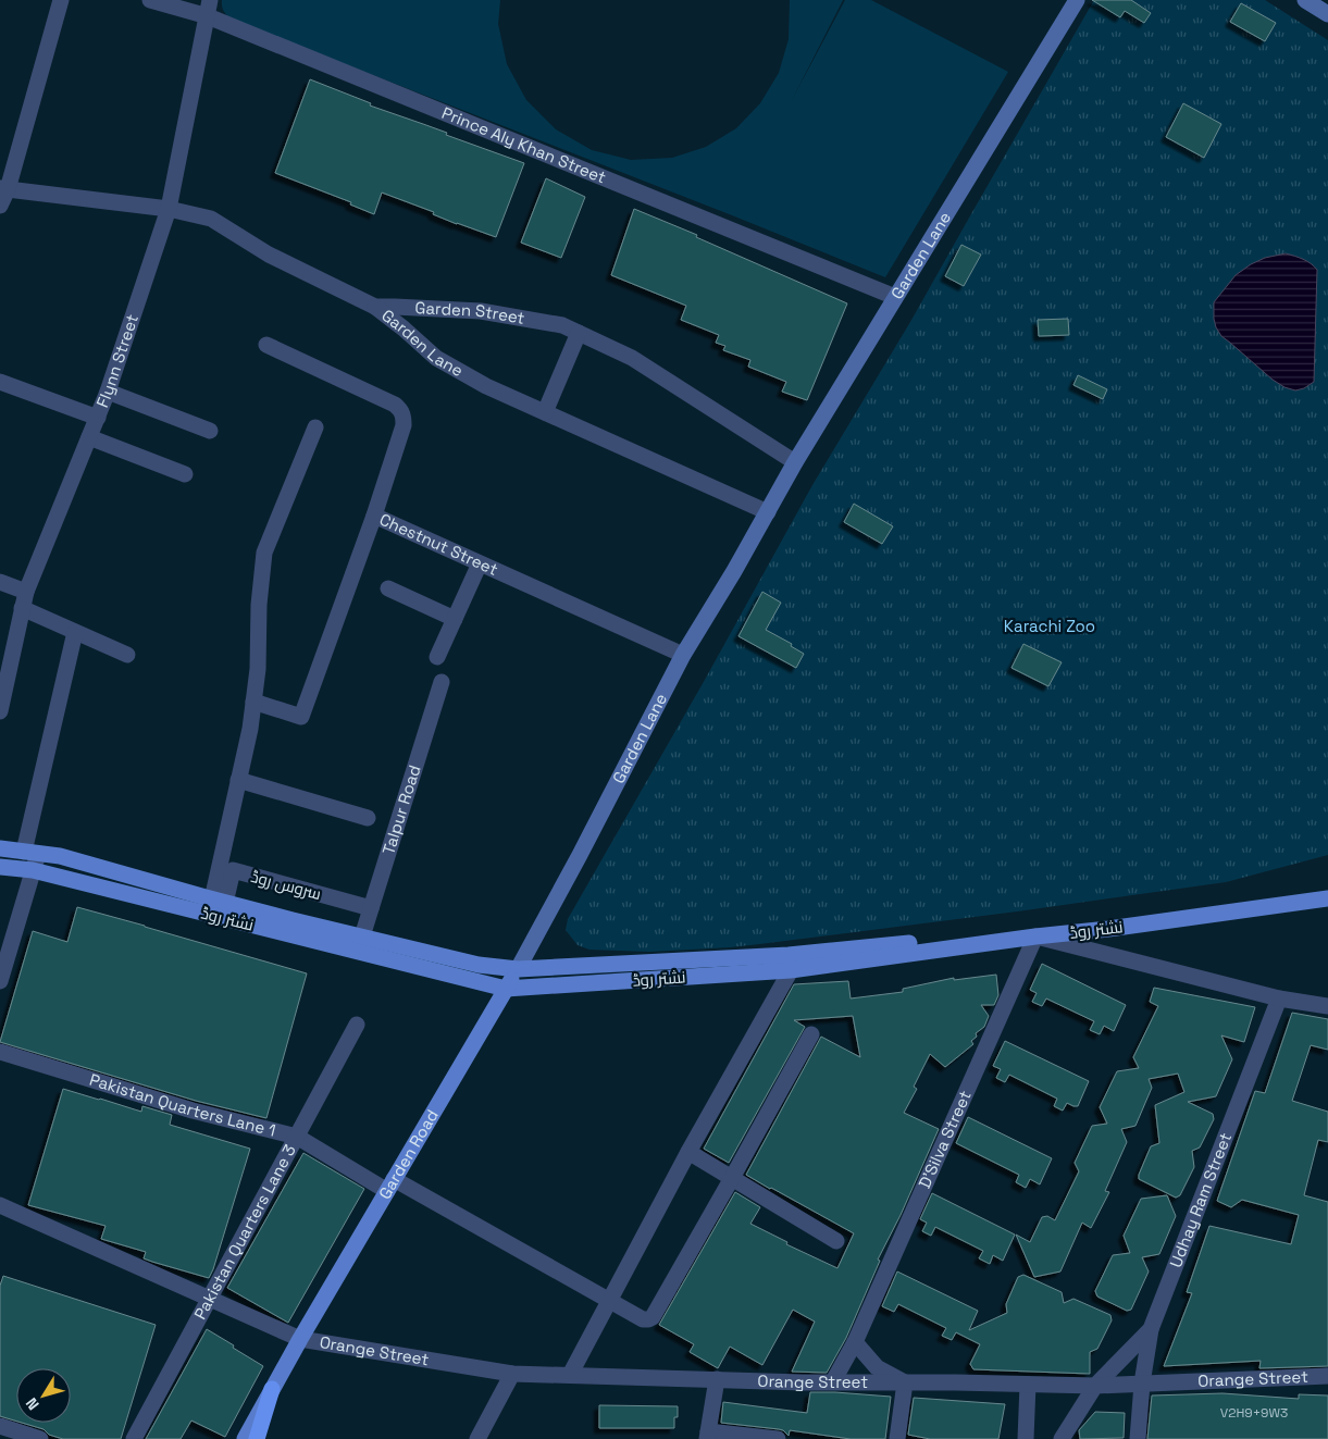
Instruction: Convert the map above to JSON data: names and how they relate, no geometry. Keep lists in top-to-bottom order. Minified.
{"streets":{"main road":["Garden Lane","نشتر روڈ","Garden Road"],"street":["Prince Aly Khan Street","Garden Street","Flynn Street","Chestnut Street","Talpur Road","سروس روڈ","Pakistan Quarters Lane 1","D'Silva Street","Udhay Ram Street","Pakistan Quarters Lane 3","Orange Street"]},"crossings":[["Prince Aly Khan Street","Garden Lane"],["Prince Aly Khan Street","Flynn Street"],["Garden Lane","Garden Street"],["Garden Lane","Chestnut Street"],["Garden Lane","نشتر روڈ"],["Garden Lane","Garden Road"],["Garden Street","Flynn Street"],["Talpur Road","سروس روڈ"],["Talpur Road","نشتر روڈ"],["سروس روڈ","نشتر روڈ"],["نشتر روڈ","D'Silva Street"],["نشتر روڈ","Garden Road"],["Pakistan Quarters Lane 1","Garden Road"],["Pakistan Quarters Lane 1","Pakistan Quarters Lane 3"],["D'Silva Street","Orange Street"],["Garden Road","Orange Street"],["Udhay Ram Street","Orange Street"],["Pakistan Quarters Lane 3","Orange Street"]],"parks":["Karachi Zoo"],"house_numbers":["V2H9+9W3"],"north":"bottom left"}
